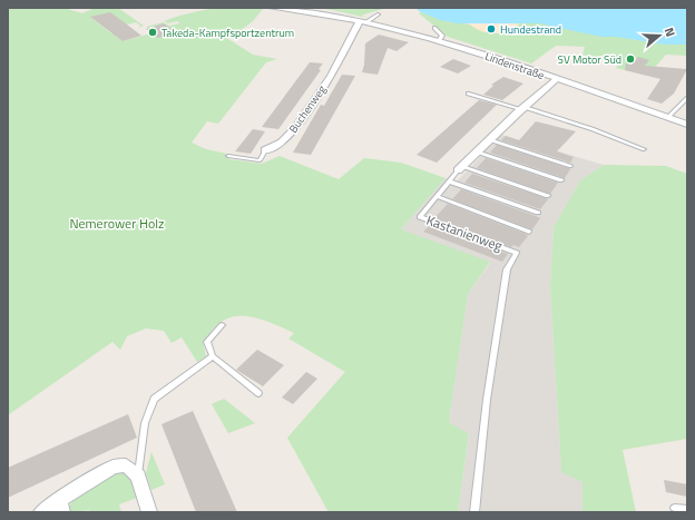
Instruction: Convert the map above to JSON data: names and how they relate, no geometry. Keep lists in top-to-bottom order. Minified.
{"streets":{"street":["Lindenstraße","Buchenweg","Kastanienweg"]},"crossings":[["Lindenstraße","Buchenweg"],["Lindenstraße","Kastanienweg"]],"parks":["Nemerower Holz"],"places":["Hundestrand","Takeda-Kampfsportzentrum","SV Motor Süd"],"north":"right"}
